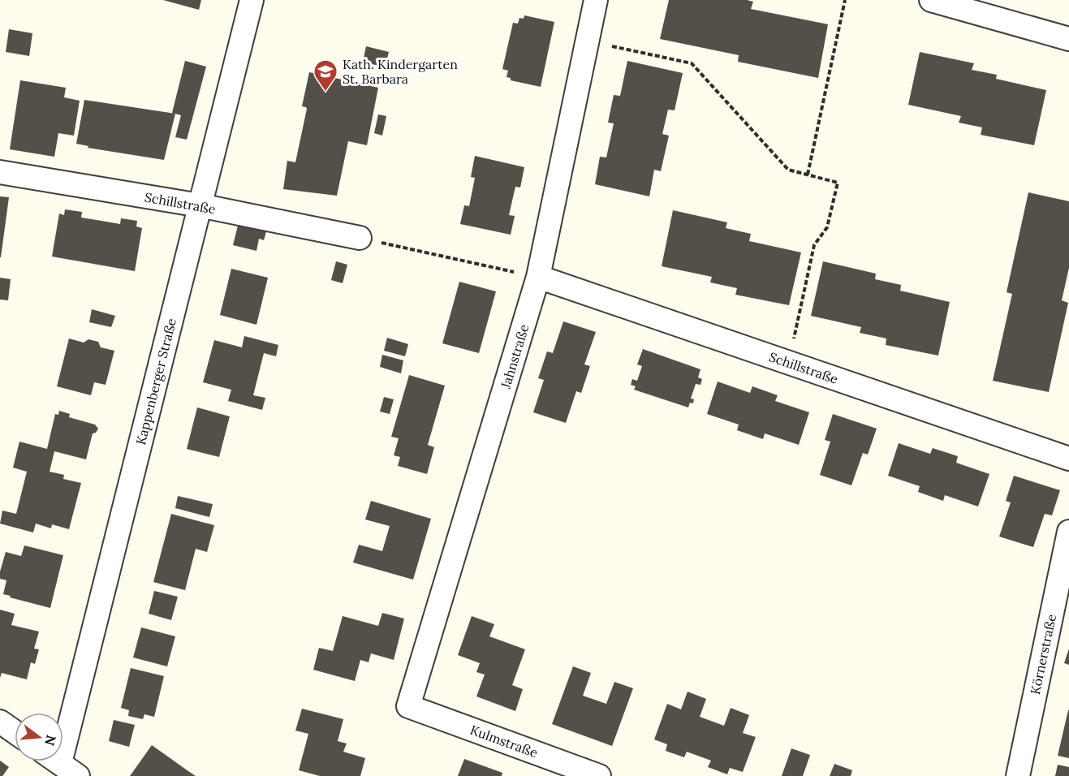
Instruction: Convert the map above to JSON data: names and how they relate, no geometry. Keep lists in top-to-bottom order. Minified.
{"streets":{"street":["Schillstraße","Jahnstraße","Kappenberger Straße","Körnerstraße","Kulmstraße"]},"crossings":[["Schillstraße","Jahnstraße"],["Schillstraße","Kappenberger Straße"],["Jahnstraße","Kulmstraße"]],"places":{"school or university":["Kath. Kindergarten St. Barbara"]},"north":"right"}
